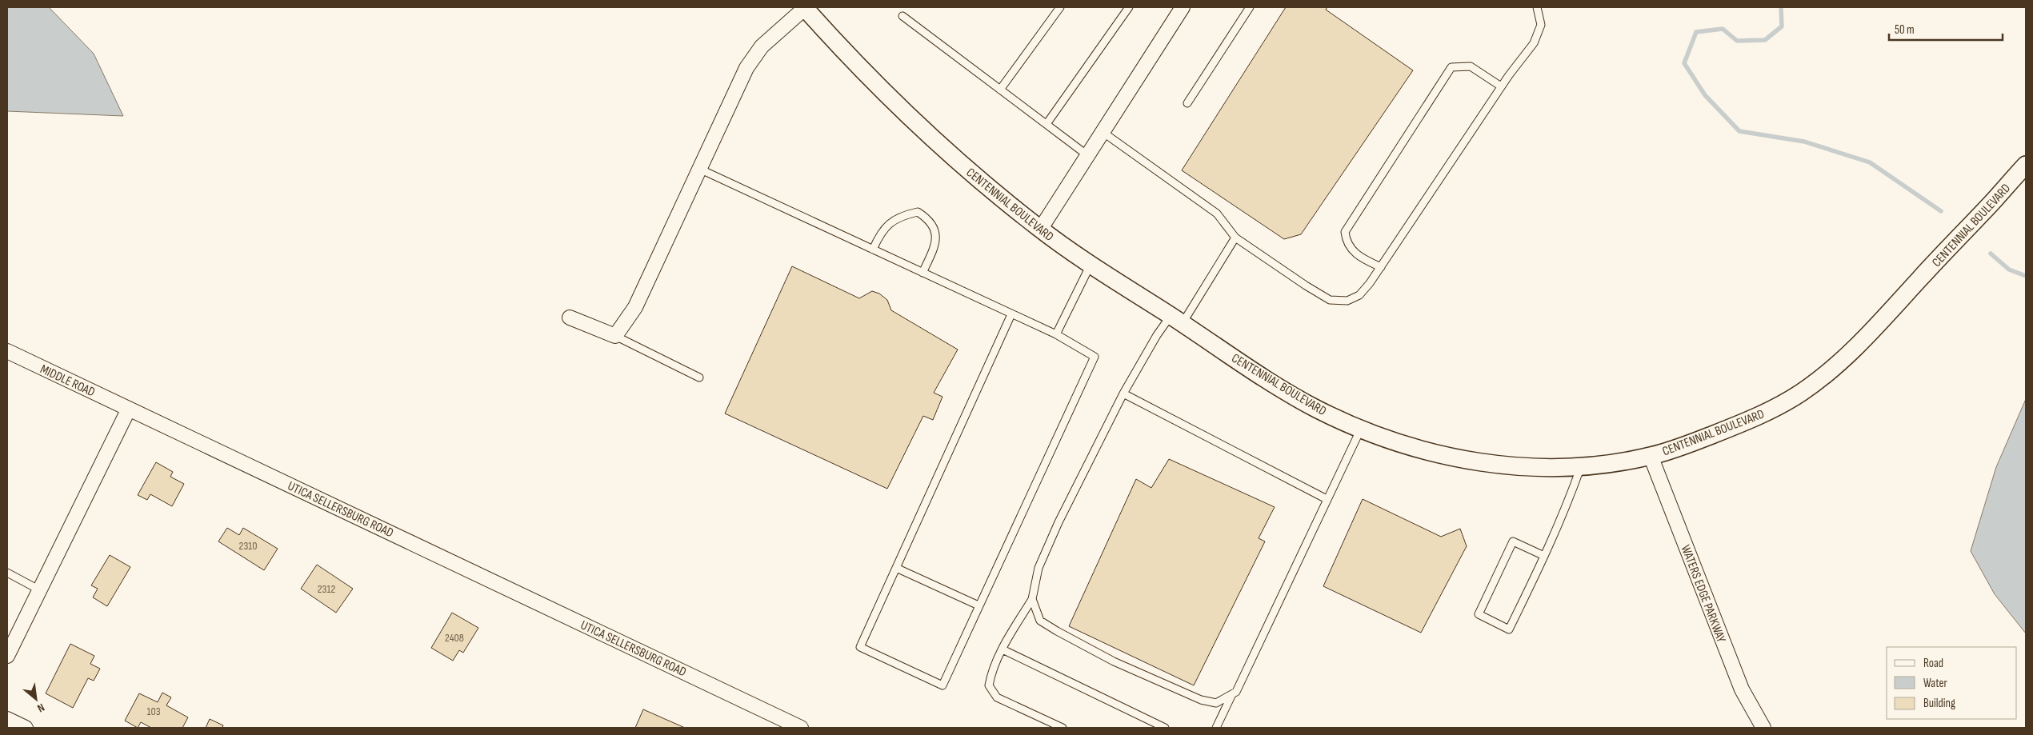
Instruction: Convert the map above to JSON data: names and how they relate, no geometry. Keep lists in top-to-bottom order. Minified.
{"streets":{"street":["CENTENNIAL BOULEVARD","MIDDLE ROAD","UTICA SELLERSBURG ROAD","WATERS EDGE PARKWAY"]},"crossings":[["CENTENNIAL BOULEVARD","WATERS EDGE PARKWAY"],["MIDDLE ROAD","UTICA SELLERSBURG ROAD"]],"house_numbers":["2310","2312","2408","103"],"legend":["Road","Water","Building"],"scale_bar":"50 m","north":"bottom right"}
